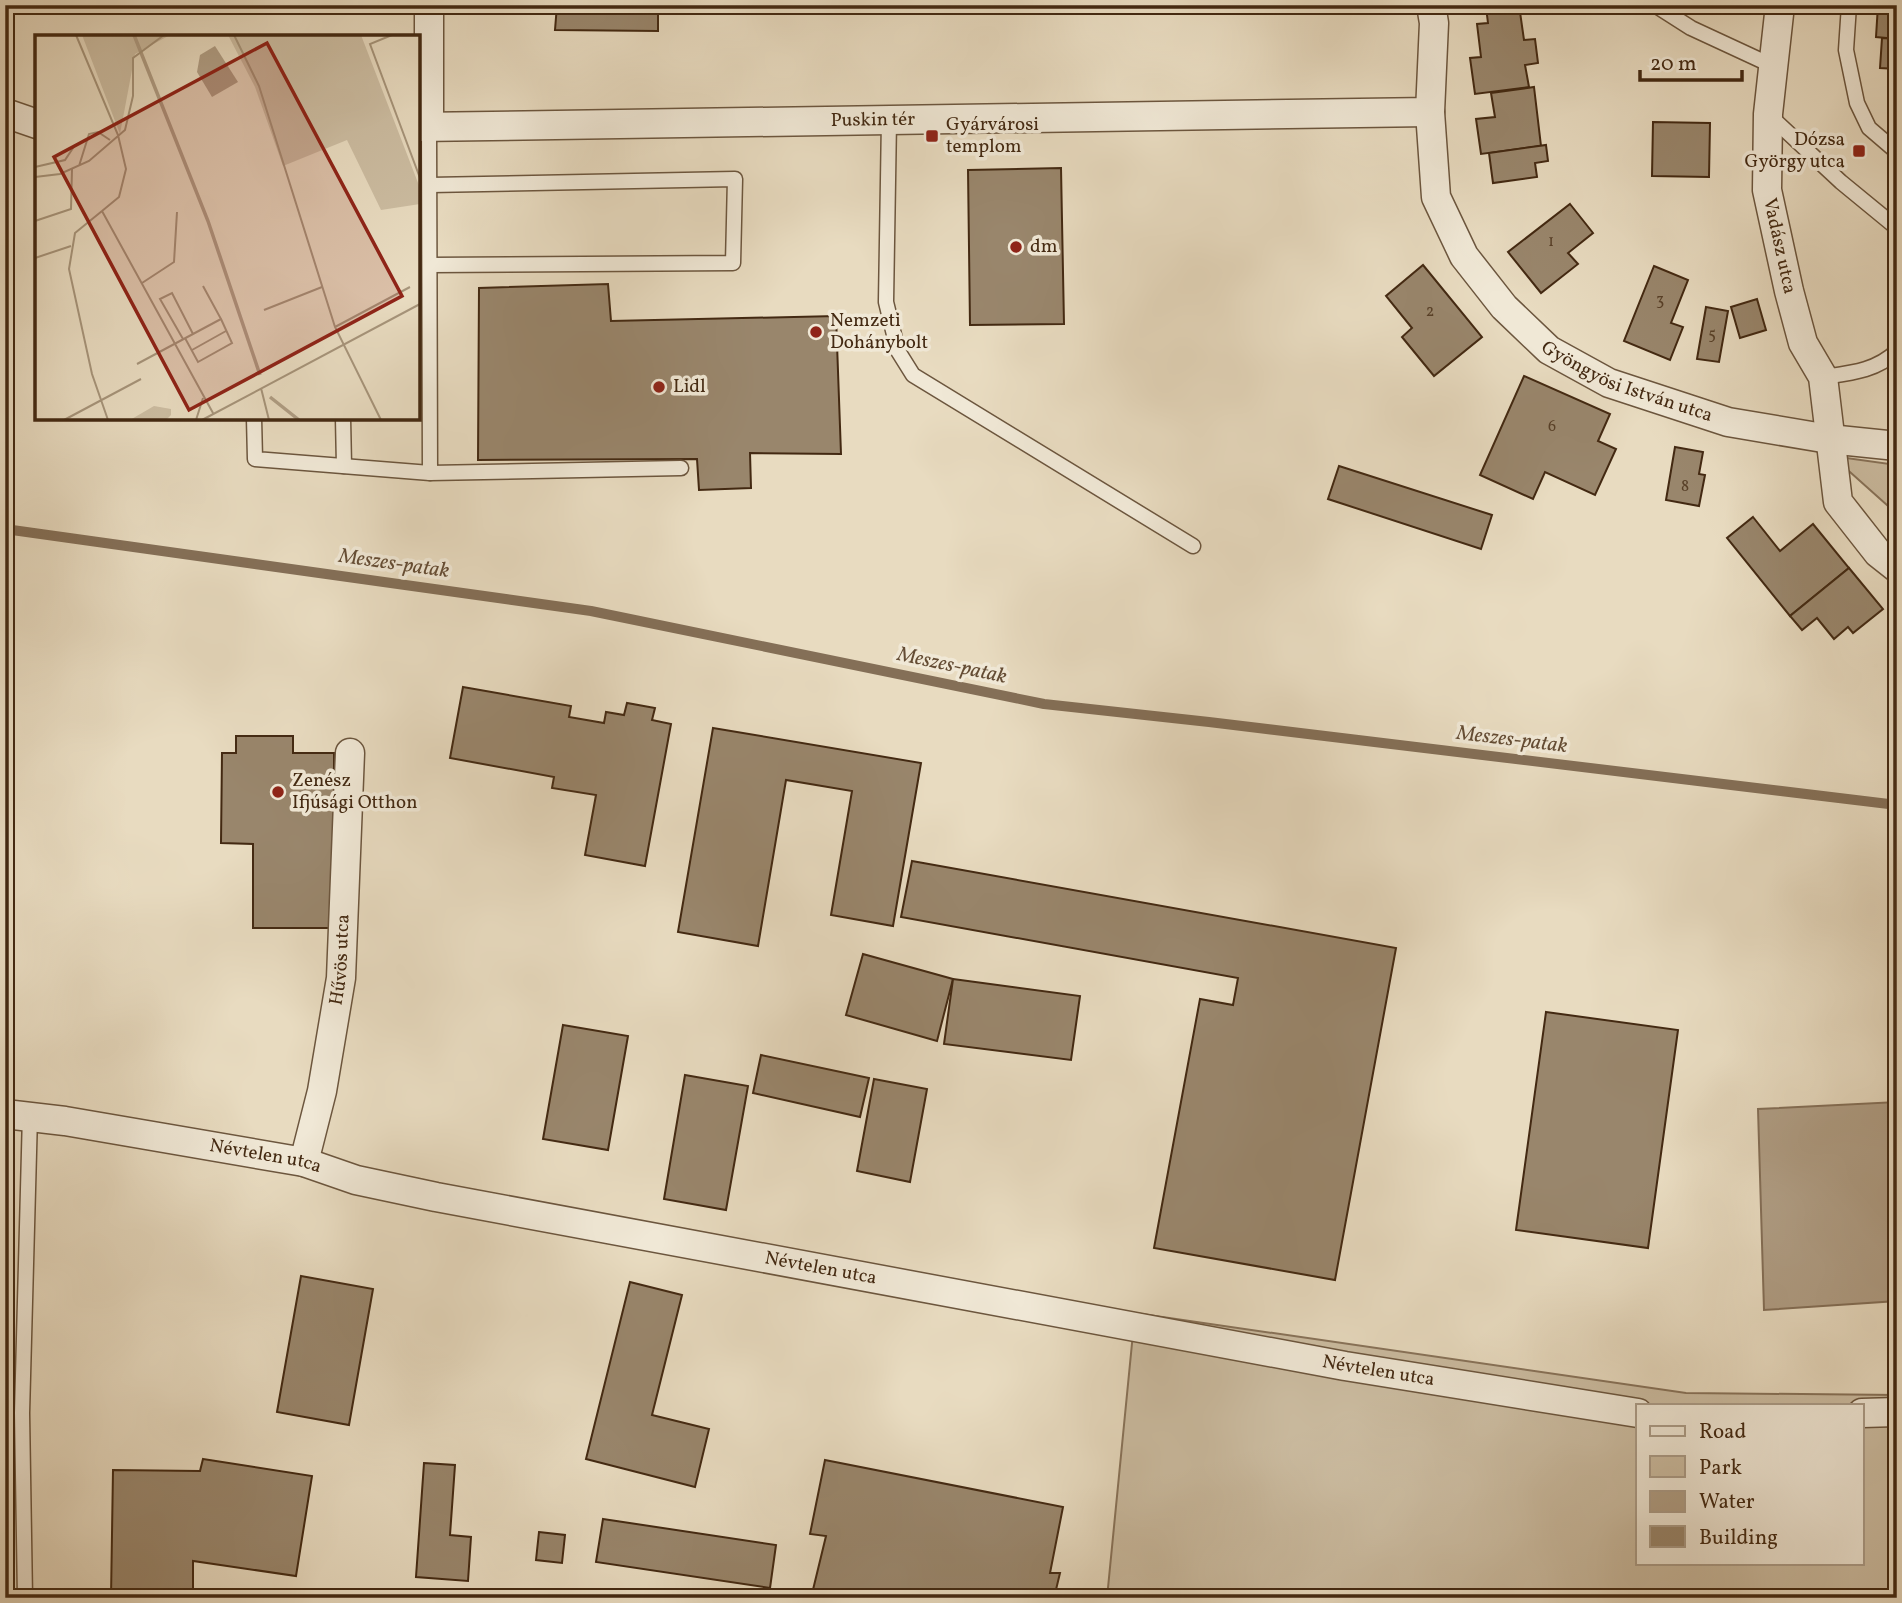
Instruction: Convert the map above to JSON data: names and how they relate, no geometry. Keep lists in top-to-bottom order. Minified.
{"streets":{"street":["Puskin tér","Vadász utca","Gyöngyösi István utca","Hűvös utca","Névtelen utca"]},"crossings":[["Puskin tér","Gyöngyösi István utca"],["Vadász utca","Gyöngyösi István utca"],["Hűvös utca","Névtelen utca"]],"water":["Meszes-patak"],"places":{"transit":["Gyárvárosi templom","Dózsa György utca"],"other":["dm","Nemzeti Dohánybolt","Lidl","Zenész Ifjúsági Otthon"]},"house_numbers":["1","3","2","5","6","8"],"legend":["Road","Park","Water","Building"],"scale_bar":"20 m"}
